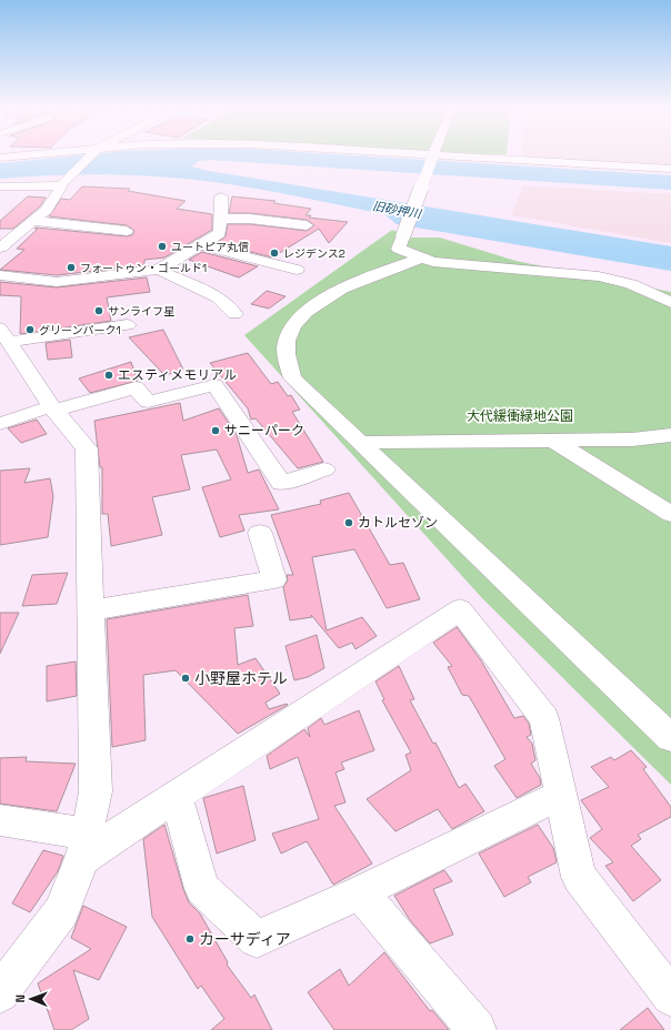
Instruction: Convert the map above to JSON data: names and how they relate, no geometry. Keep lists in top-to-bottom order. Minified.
{"water":["旧砂押川"],"parks":["大代緩衝緑地公園"],"places":["ユートピア丸信","レジデンス2","フォートゥン・ゴールド1","サンライフ星","グリーンパーク1","エスティメモリアル","サニーパーク","カトルセゾン","小野屋ホテル","カーサディア"],"north":"left"}
